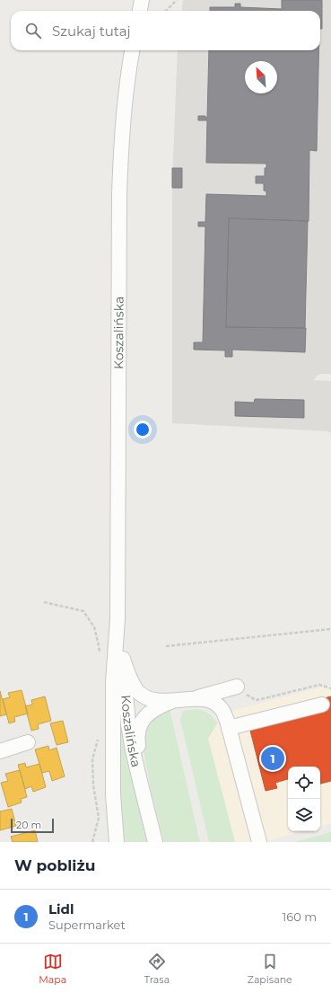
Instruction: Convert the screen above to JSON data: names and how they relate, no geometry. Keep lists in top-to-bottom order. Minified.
{"streets":{"street":["Koszalińska"]},"scale_bar":"20 m","north":"top left","page":{"search":"Szukaj tutaj","pins":"1","scale":"20 m","heading":"W pobliżu","list":[{"mark":"1","name":"Lidl","note":"Supermarket","value":"160 m"}],"nav":["Mapa","Trasa","Zapisane"]}}
